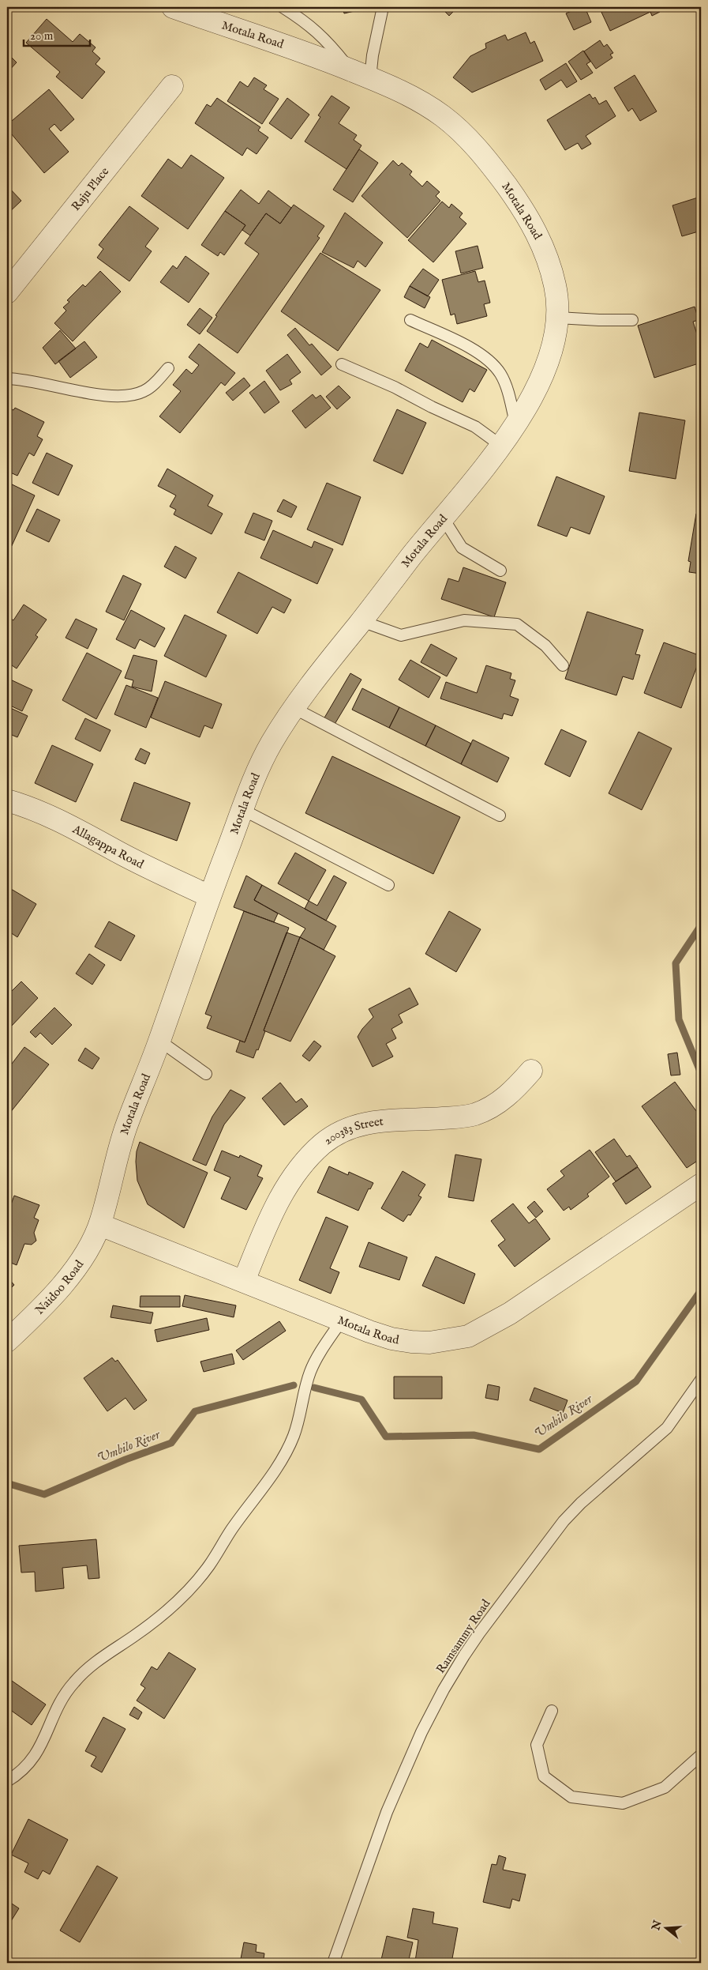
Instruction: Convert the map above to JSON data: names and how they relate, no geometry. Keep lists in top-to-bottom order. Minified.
{"streets":{"street":["Motala Road","Raju Place","Allagappa Road","200383 Street","Naidoo Road"],"lane":["Ramsammy Road"]},"crossings":[["Motala Road","Allagappa Road"],["Motala Road","200383 Street"],["Motala Road","Naidoo Road"]],"water":["Umbilo River"],"scale_bar":"20 m","north":"left"}
